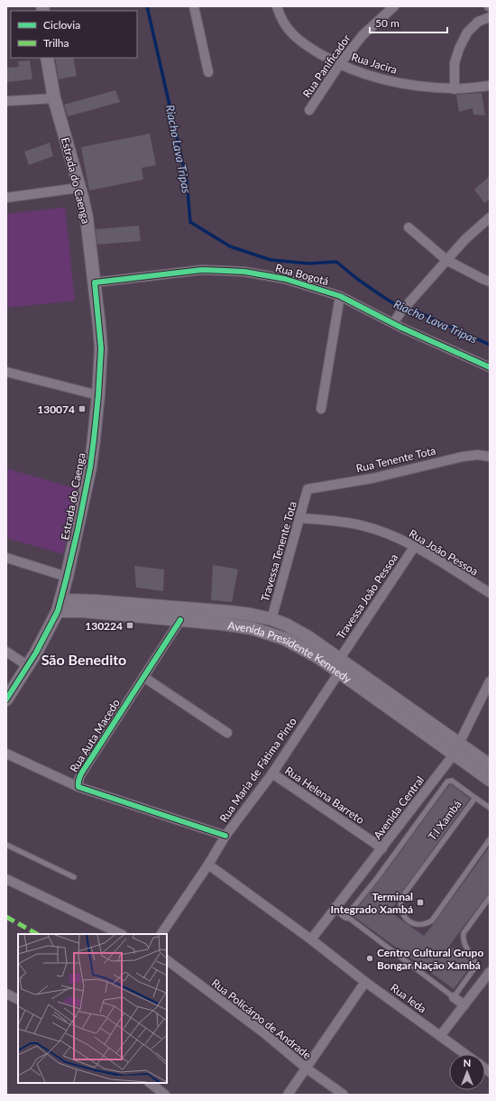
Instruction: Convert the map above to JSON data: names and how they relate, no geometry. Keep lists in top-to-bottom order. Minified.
{"streets":{"main road":["Estrada do Caenga","Avenida Presidente Kennedy"],"street":["Rua Jacira","Rua Panificador","Rua Bogotá","Rua Tenente Tota","Travessa Tenente Tota","Rua João Pessoa","Travessa João Pessoa","Rua Auta Macedo","Rua Maria de Fátima Pinto","Rua Helena Barreto","Avenida Central","Rua Ieda","Rua Policárpo de Andrade"],"lane":["T.I Xambá"]},"crossings":[["Rua Jacira","Rua Panificador"],["Estrada do Caenga","Rua Bogotá"],["Estrada do Caenga","Avenida Presidente Kennedy"],["Rua Tenente Tota","Travessa Tenente Tota"],["Travessa Tenente Tota","Rua João Pessoa"],["Travessa Tenente Tota","Avenida Presidente Kennedy"],["Rua João Pessoa","Travessa João Pessoa"],["Travessa João Pessoa","Avenida Presidente Kennedy"],["Avenida Presidente Kennedy","Rua Auta Macedo"],["Avenida Presidente Kennedy","Rua Maria de Fátima Pinto"],["Avenida Presidente Kennedy","Avenida Central"],["Rua Auta Macedo","Rua Maria de Fátima Pinto"],["Rua Maria de Fátima Pinto","Rua Helena Barreto"],["Rua Maria de Fátima Pinto","Rua Ieda"],["Rua Helena Barreto","Avenida Central"],["Avenida Central","Rua Ieda"]],"districts":["São Benedito"],"water":["Riacho Lava Tripas"],"places":{"transit":["130074","130224","Terminal Integrado Xambá"],"other":["Centro Cultural Grupo Bongar Nação Xambá"]},"legend":["Ciclovia","Trilha"],"scale_bar":"50 m","north":"top"}
